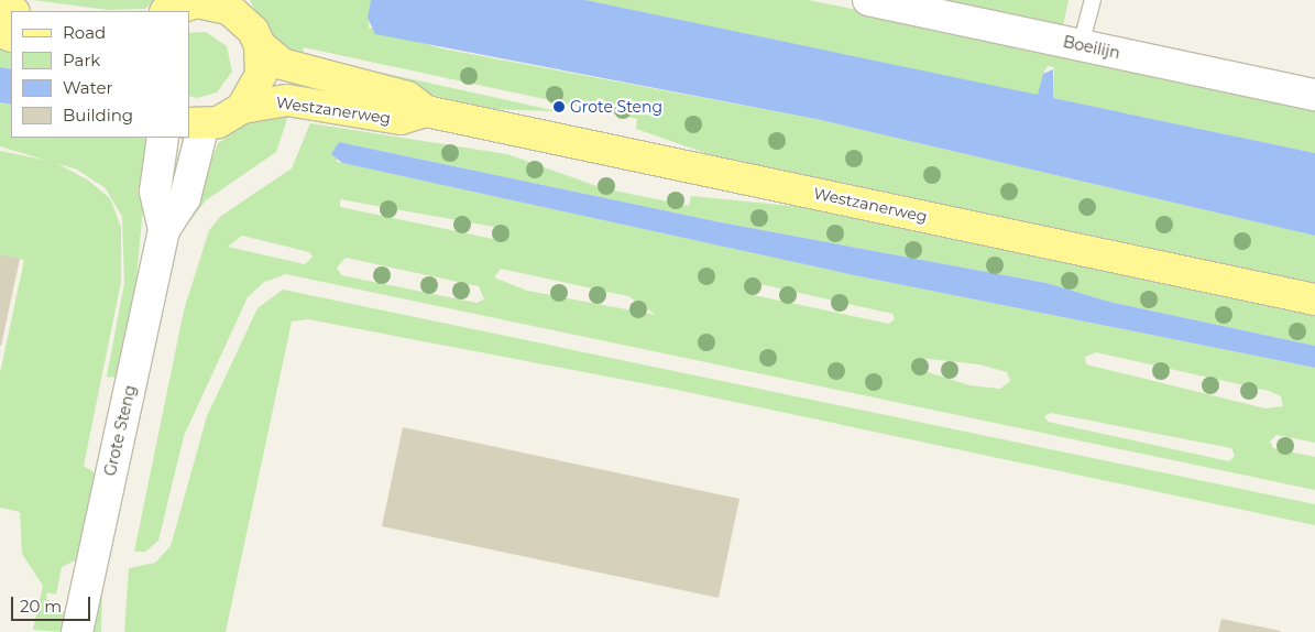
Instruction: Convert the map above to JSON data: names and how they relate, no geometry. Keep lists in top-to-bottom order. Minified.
{"streets":{"main road":["Westzanerweg"],"street":["Boeilijn","Grote Steng"]},"crossings":[["Westzanerweg","Grote Steng"]],"places":["Grote Steng"],"legend":["Road","Park","Water","Building"],"scale_bar":"20 m"}
